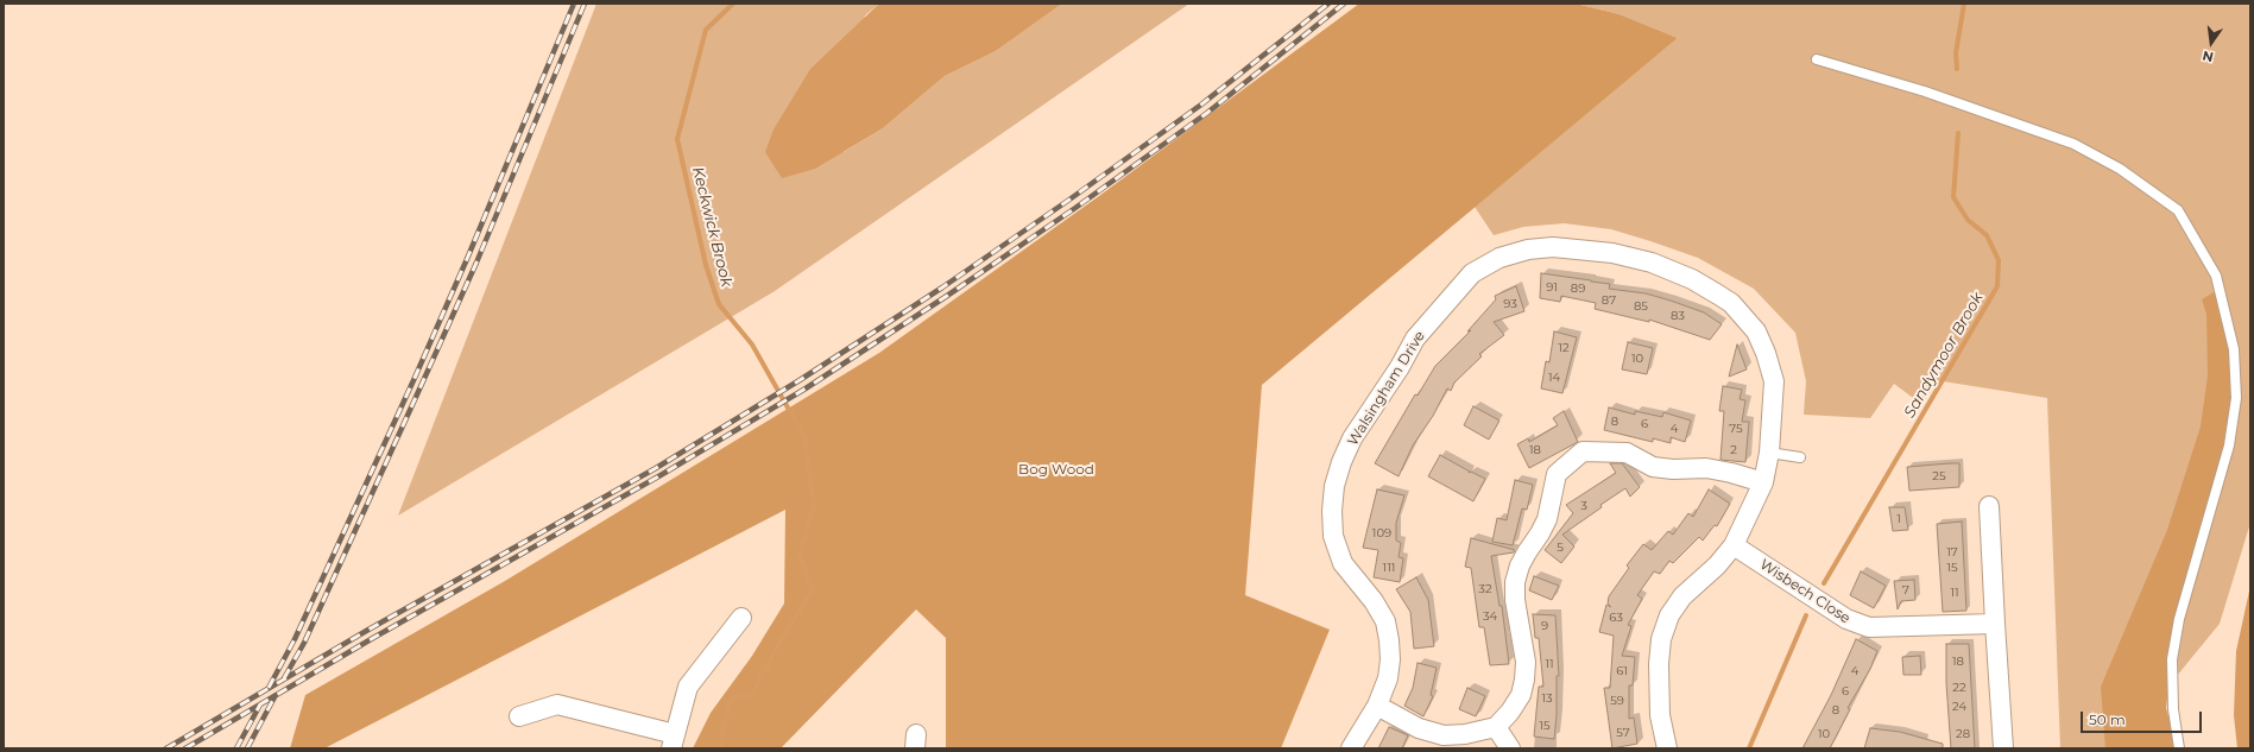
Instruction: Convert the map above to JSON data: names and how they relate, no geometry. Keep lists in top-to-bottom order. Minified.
{"streets":{"street":["Walsingham Drive","Wisbech Close"]},"crossings":[["Walsingham Drive","Wisbech Close"]],"water":["Keckwick Brook","Sandymoor Brook"],"parks":["Bog Wood"],"house_numbers":["91","89","87","93","85","83","12","10","14","8","6","4","75","18","2","25","3","1","109","5","17","111","15","32","7","11","34","63","9","18","11","61","4","22","6","13","59","24","8","15","57","10","28"],"scale_bar":"50 m","north":"bottom"}
